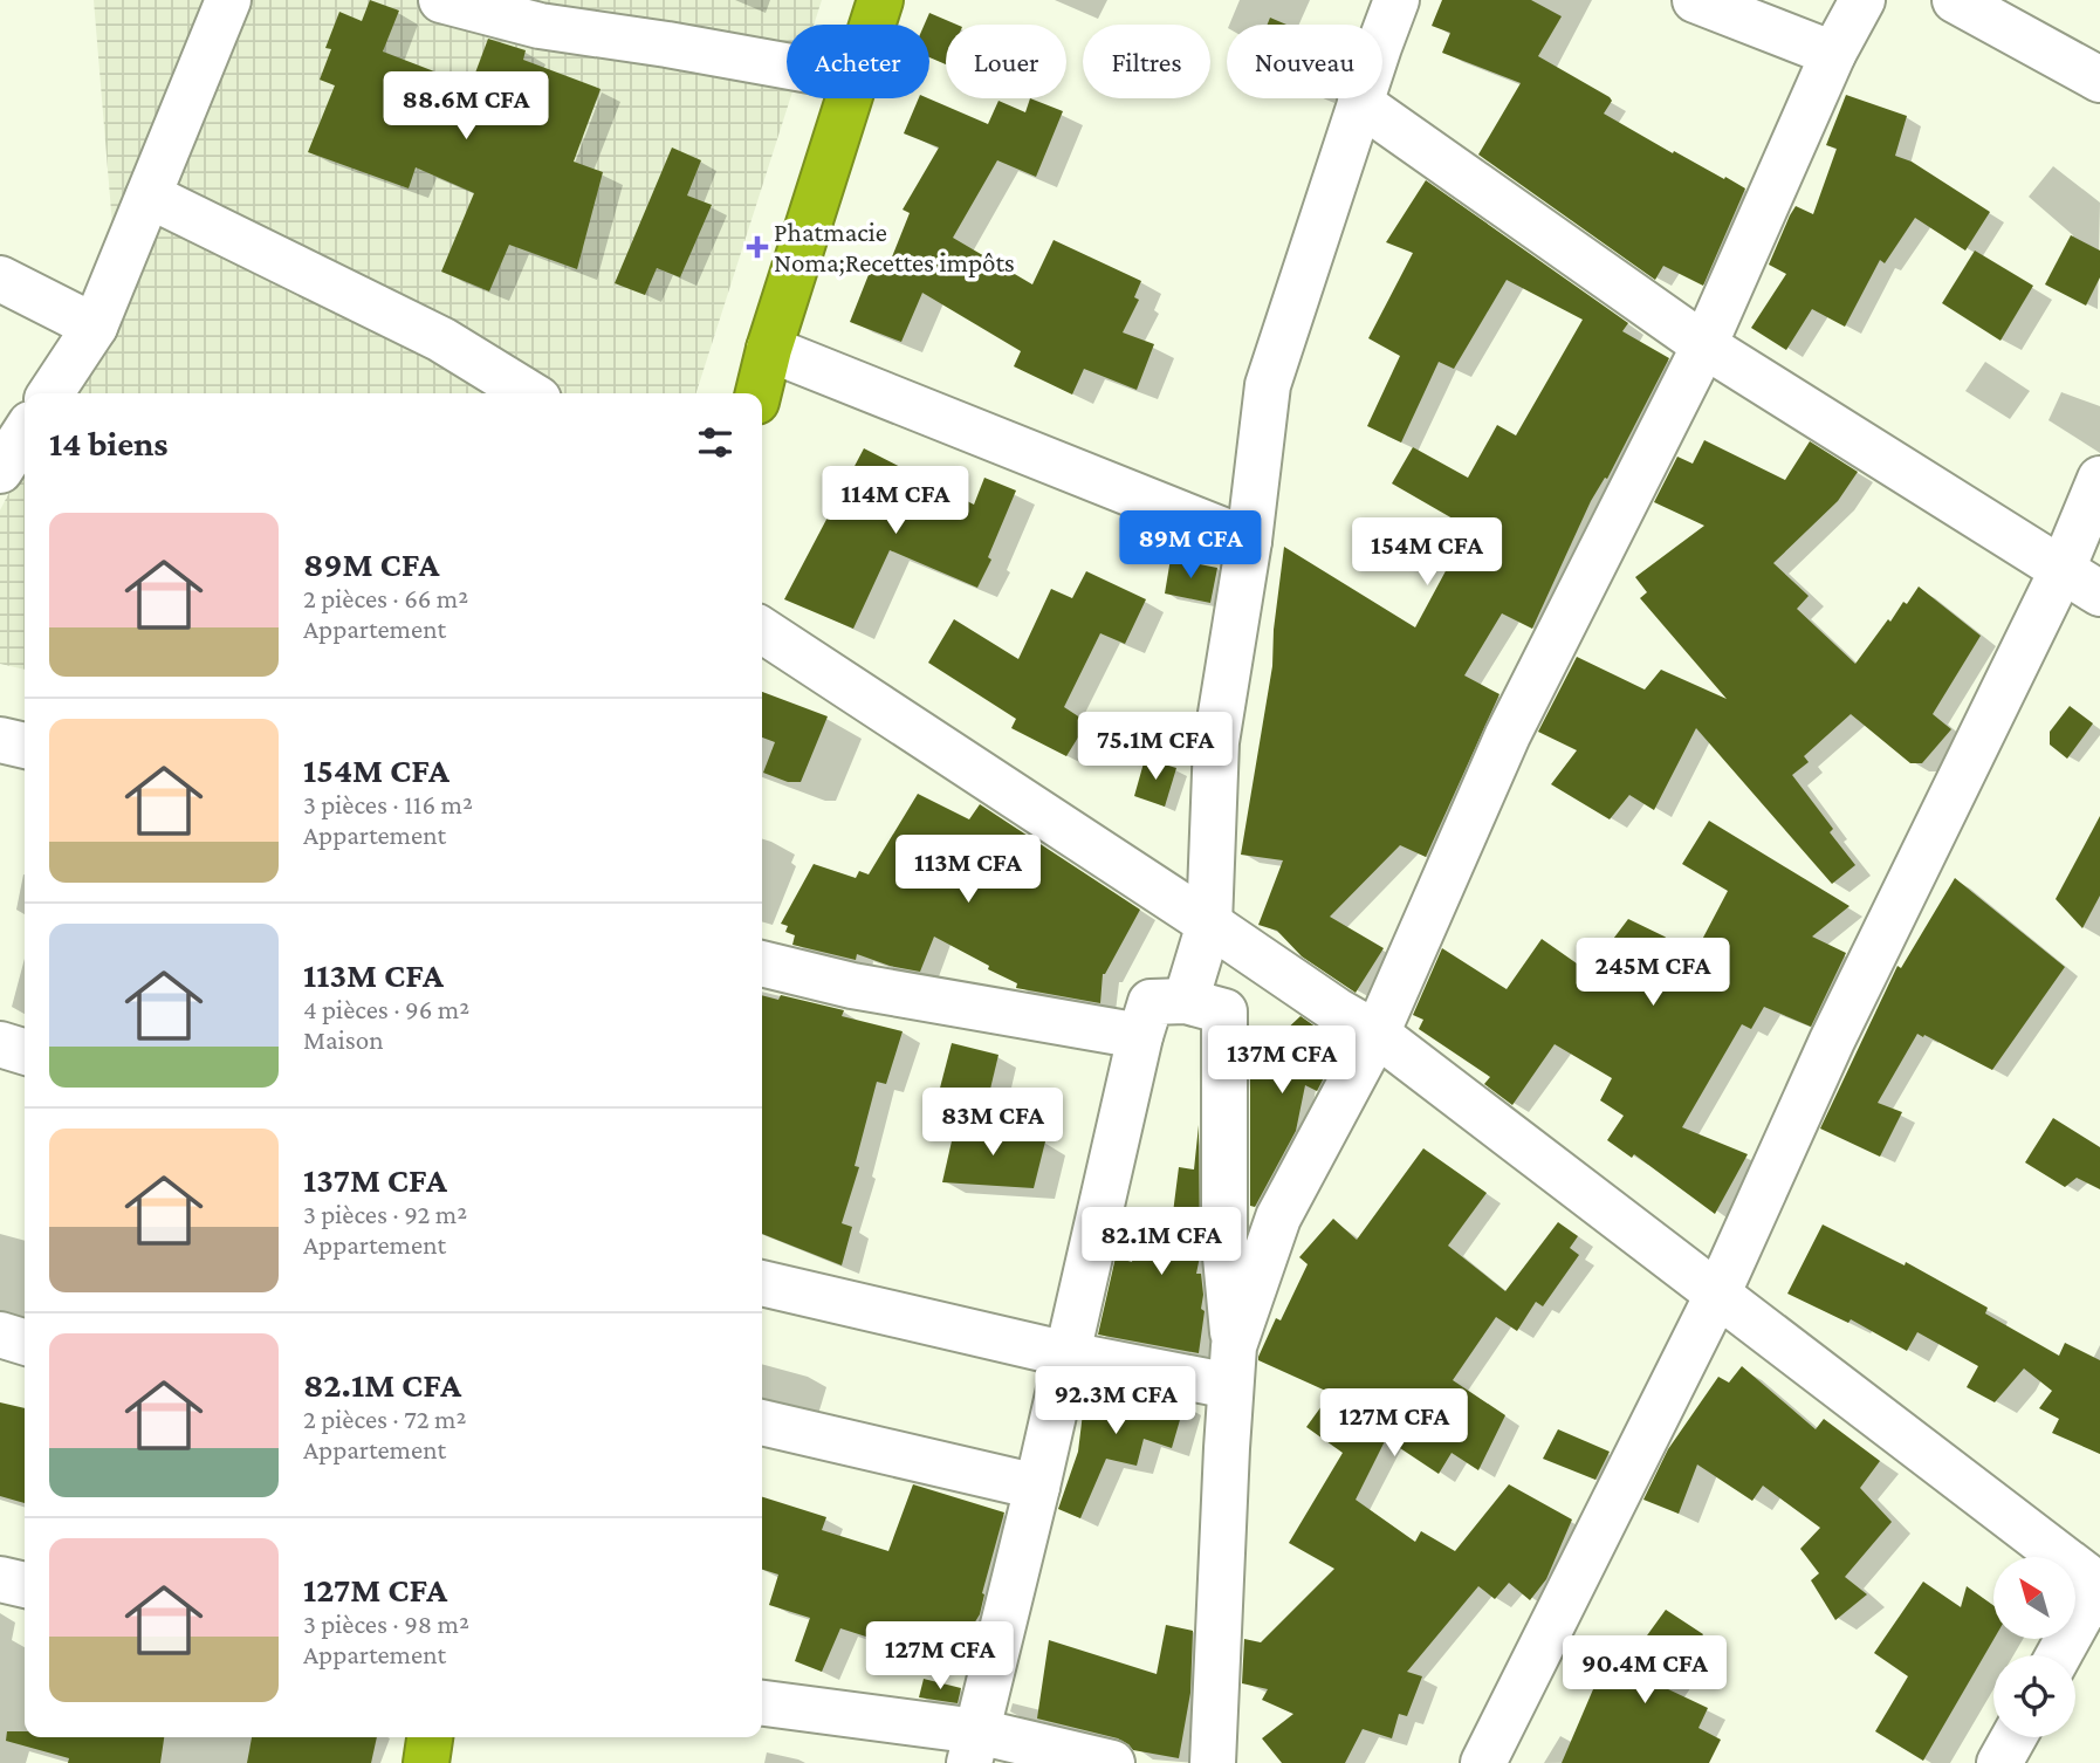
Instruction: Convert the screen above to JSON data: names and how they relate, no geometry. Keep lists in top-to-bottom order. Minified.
{"places":{"health":["Phatmacie Noma;Recettes impôts"]},"north":"top left","page":{"chip":["Acheter","Louer","Filtres","Nouveau"],"price":["88.6M CFA","114M CFA","89M CFA","154M CFA","75.1M CFA","113M CFA","245M CFA","137M CFA","83M CFA","82.1M CFA","92.3M CFA","127M CFA","127M CFA","90.4M CFA"],"heading":"14 biens","list":[{"name":"89M CFA","note":"2 pièces · 66 m² · Appartement"},{"name":"154M CFA","note":"3 pièces · 116 m² · Appartement"},{"name":"113M CFA","note":"4 pièces · 96 m² · Maison"},{"name":"137M CFA","note":"3 pièces · 92 m² · Appartement"},{"name":"82.1M CFA","note":"2 pièces · 72 m² · Appartement"},{"name":"127M CFA","note":"3 pièces · 98 m² · Appartement"}]}}
